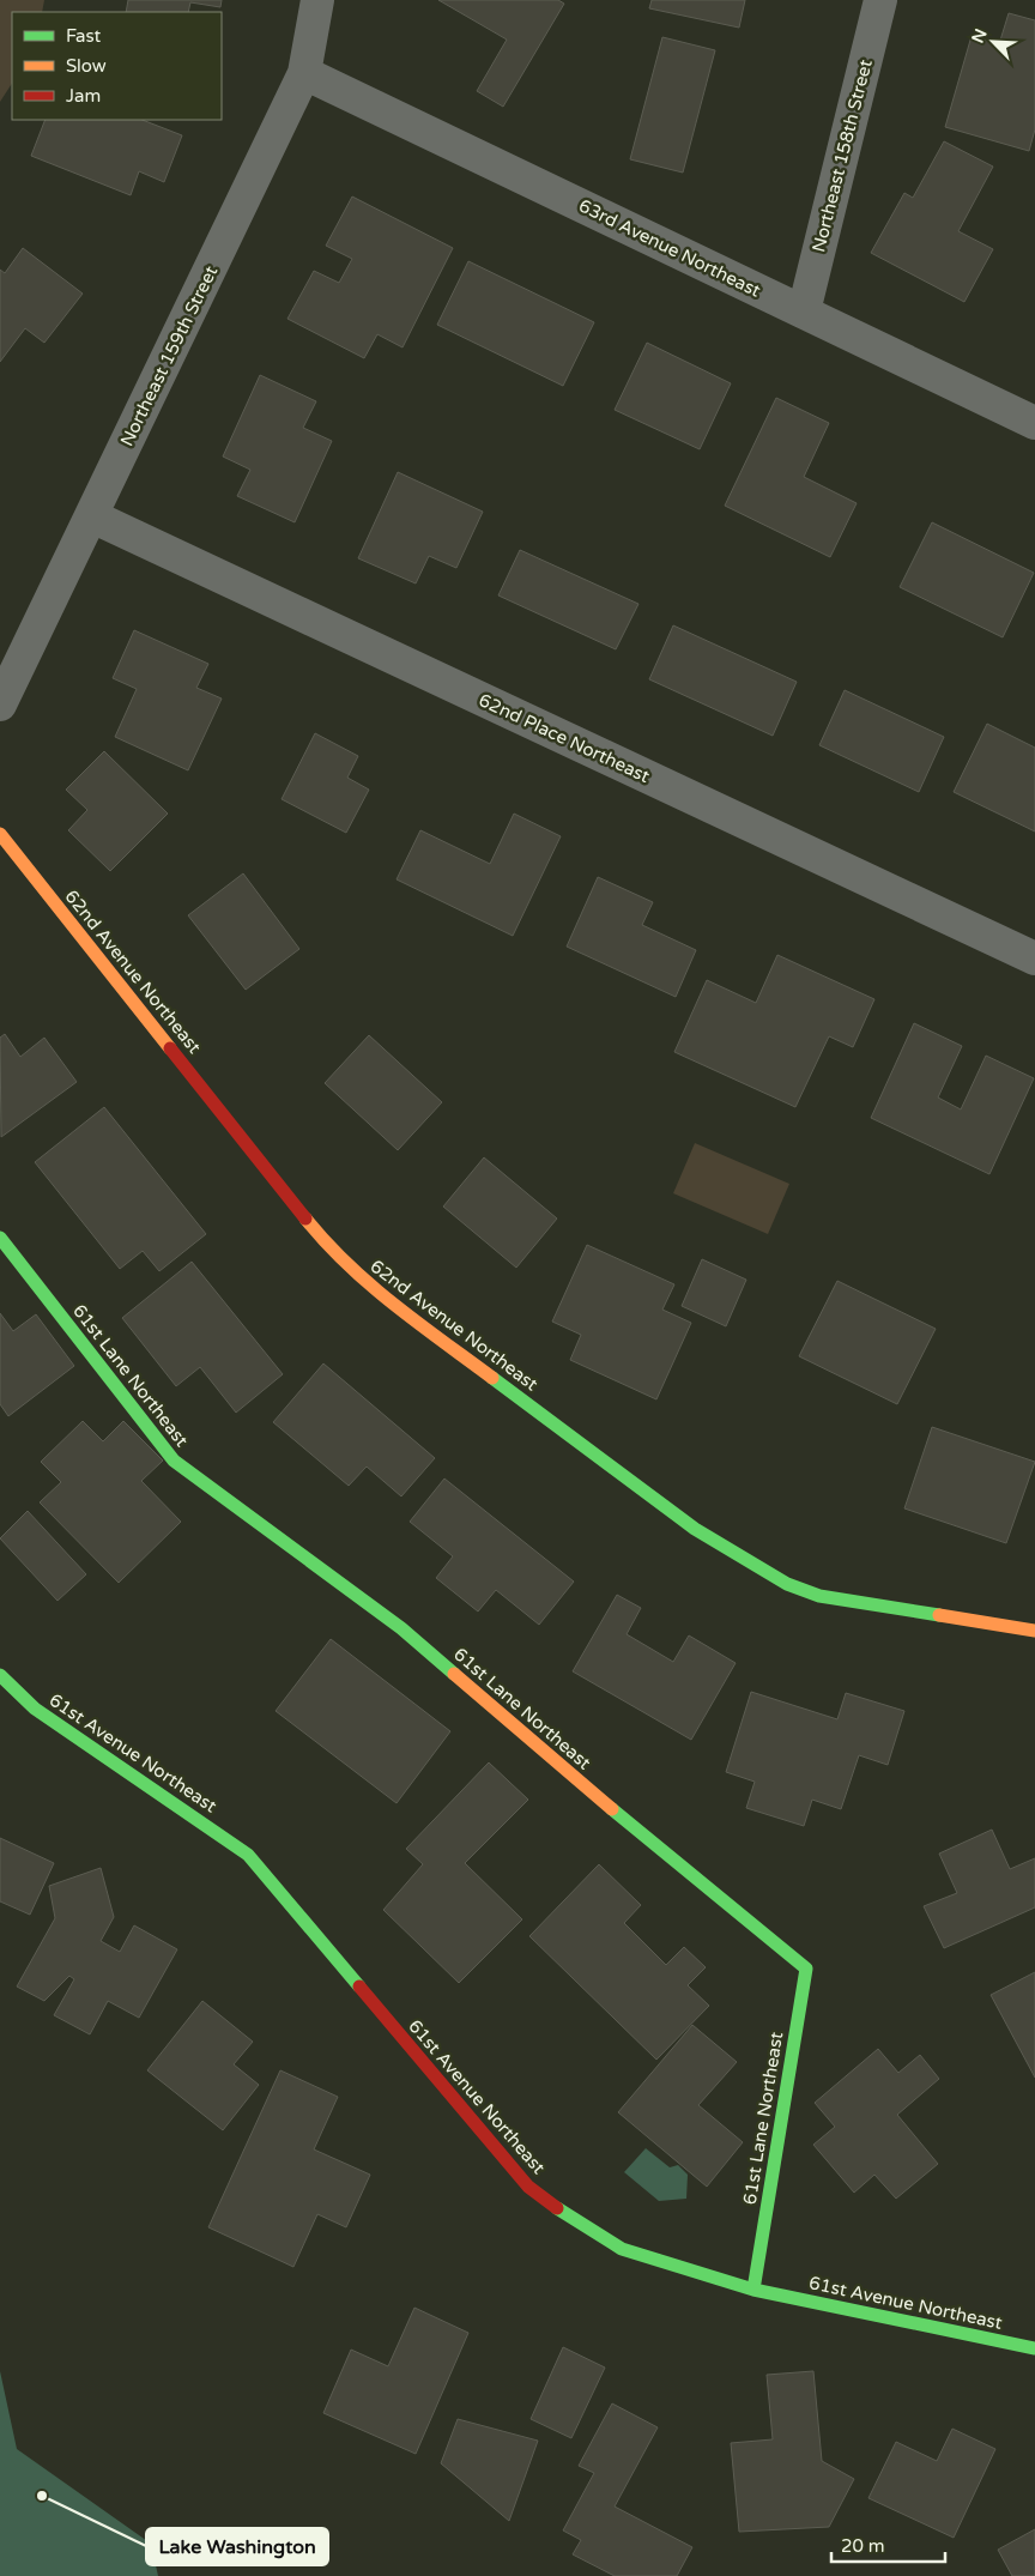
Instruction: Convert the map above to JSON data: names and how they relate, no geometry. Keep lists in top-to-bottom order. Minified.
{"streets":{"street":["Northeast 158th Street","63rd Avenue Northeast","Northeast 159th Street","62nd Place Northeast","62nd Avenue Northeast","61st Lane Northeast","61st Avenue Northeast"]},"crossings":[["Northeast 158th Street","63rd Avenue Northeast"],["63rd Avenue Northeast","Northeast 159th Street"],["Northeast 159th Street","62nd Place Northeast"],["61st Lane Northeast","61st Avenue Northeast"]],"places":["Lake Washington"],"legend":["Fast","Slow","Jam"],"scale_bar":"20 m","north":"top left"}
